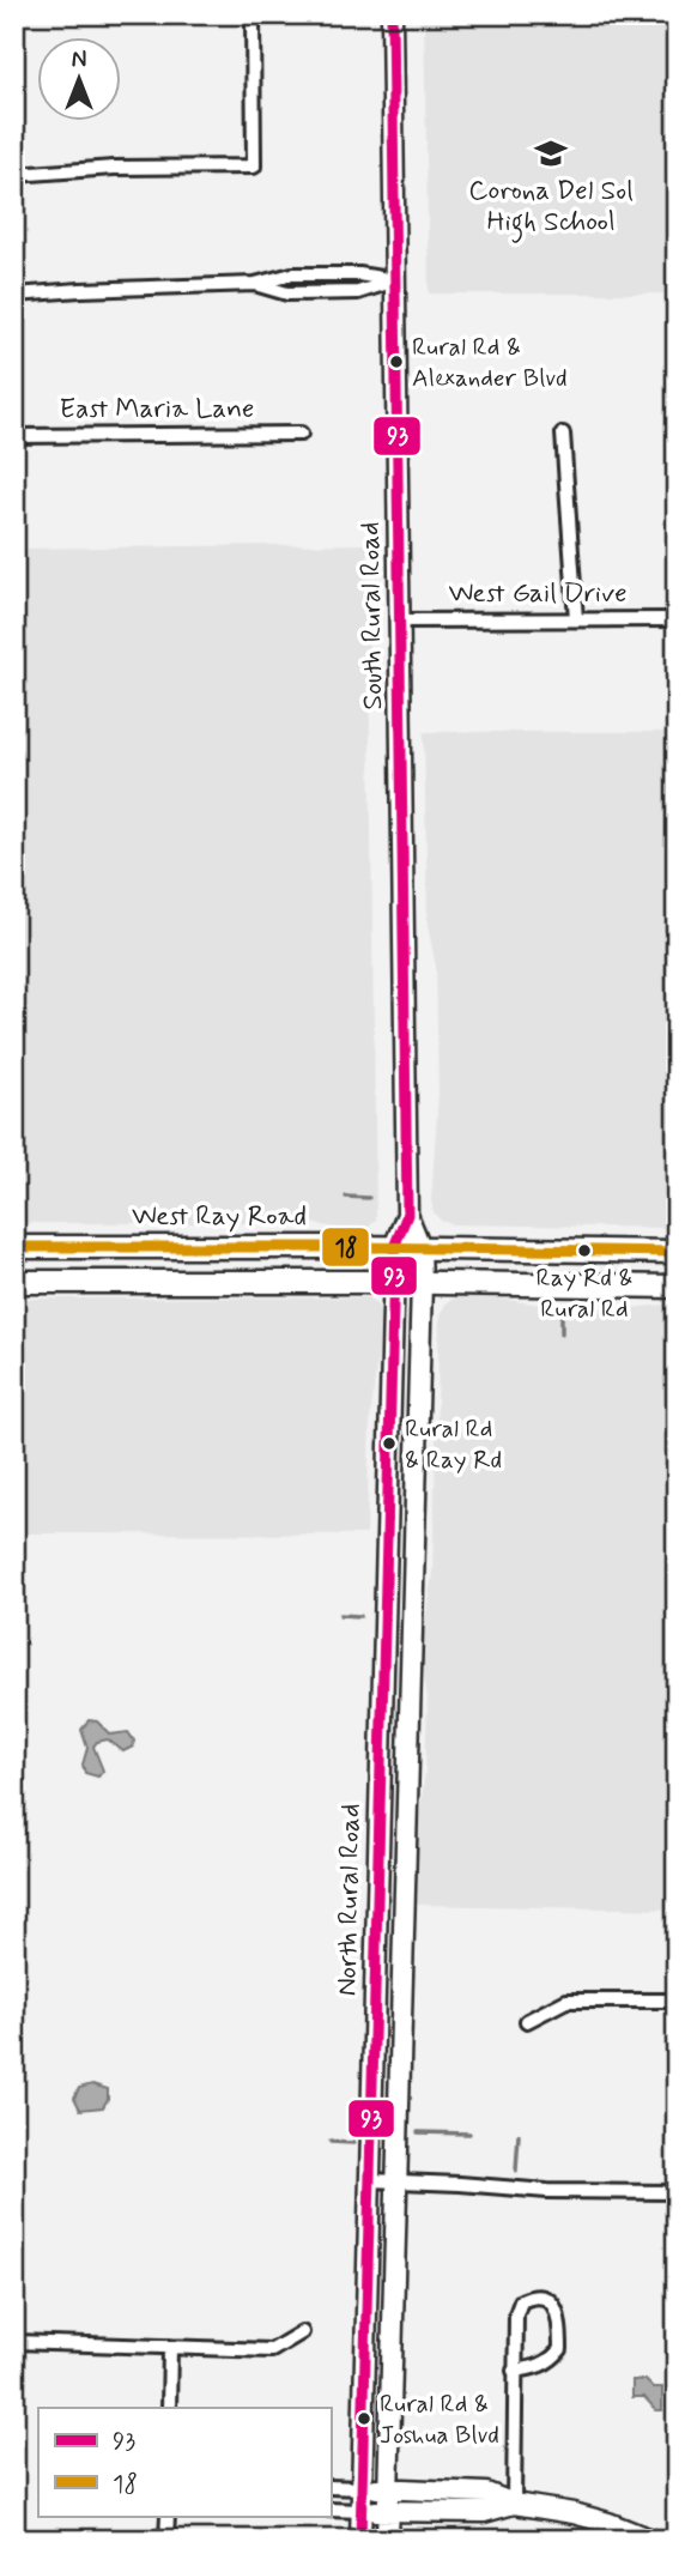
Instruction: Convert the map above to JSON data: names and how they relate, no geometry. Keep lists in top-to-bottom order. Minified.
{"streets":{"main road":["South Rural Road","West Ray Road","North Rural Road"],"street":["East Maria Lane","West Gail Drive"]},"crossings":[["West Gail Drive","South Rural Road"],["South Rural Road","West Ray Road"],["South Rural Road","North Rural Road"],["West Ray Road","North Rural Road"]],"places":{"school or university":["Corona Del Sol High School"],"other":["Rural Rd & Alexander Blvd","Ray Rd & Rural Rd","Rural Rd & Ray Rd","Rural Rd & Joshua Blvd"]},"lines":["transit line 93","transit line 18"],"legend":["93","18"],"north":"top"}
